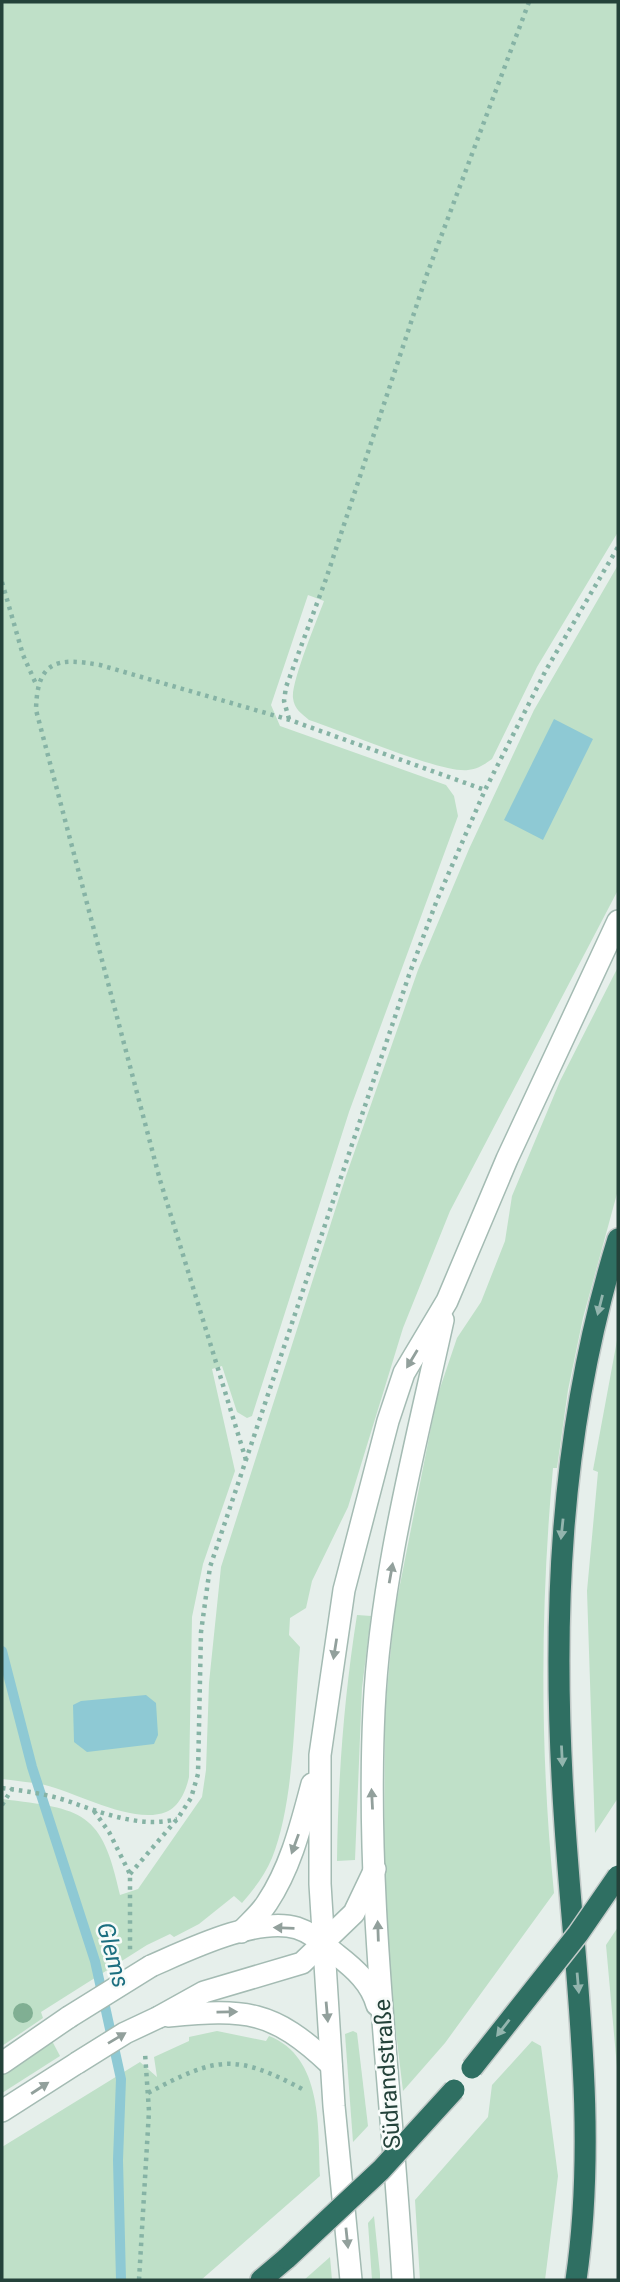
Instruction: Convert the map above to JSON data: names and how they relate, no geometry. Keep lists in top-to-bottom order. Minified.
{"streets":{"main road":["Südrandstraße"]},"water":["Glems"]}
